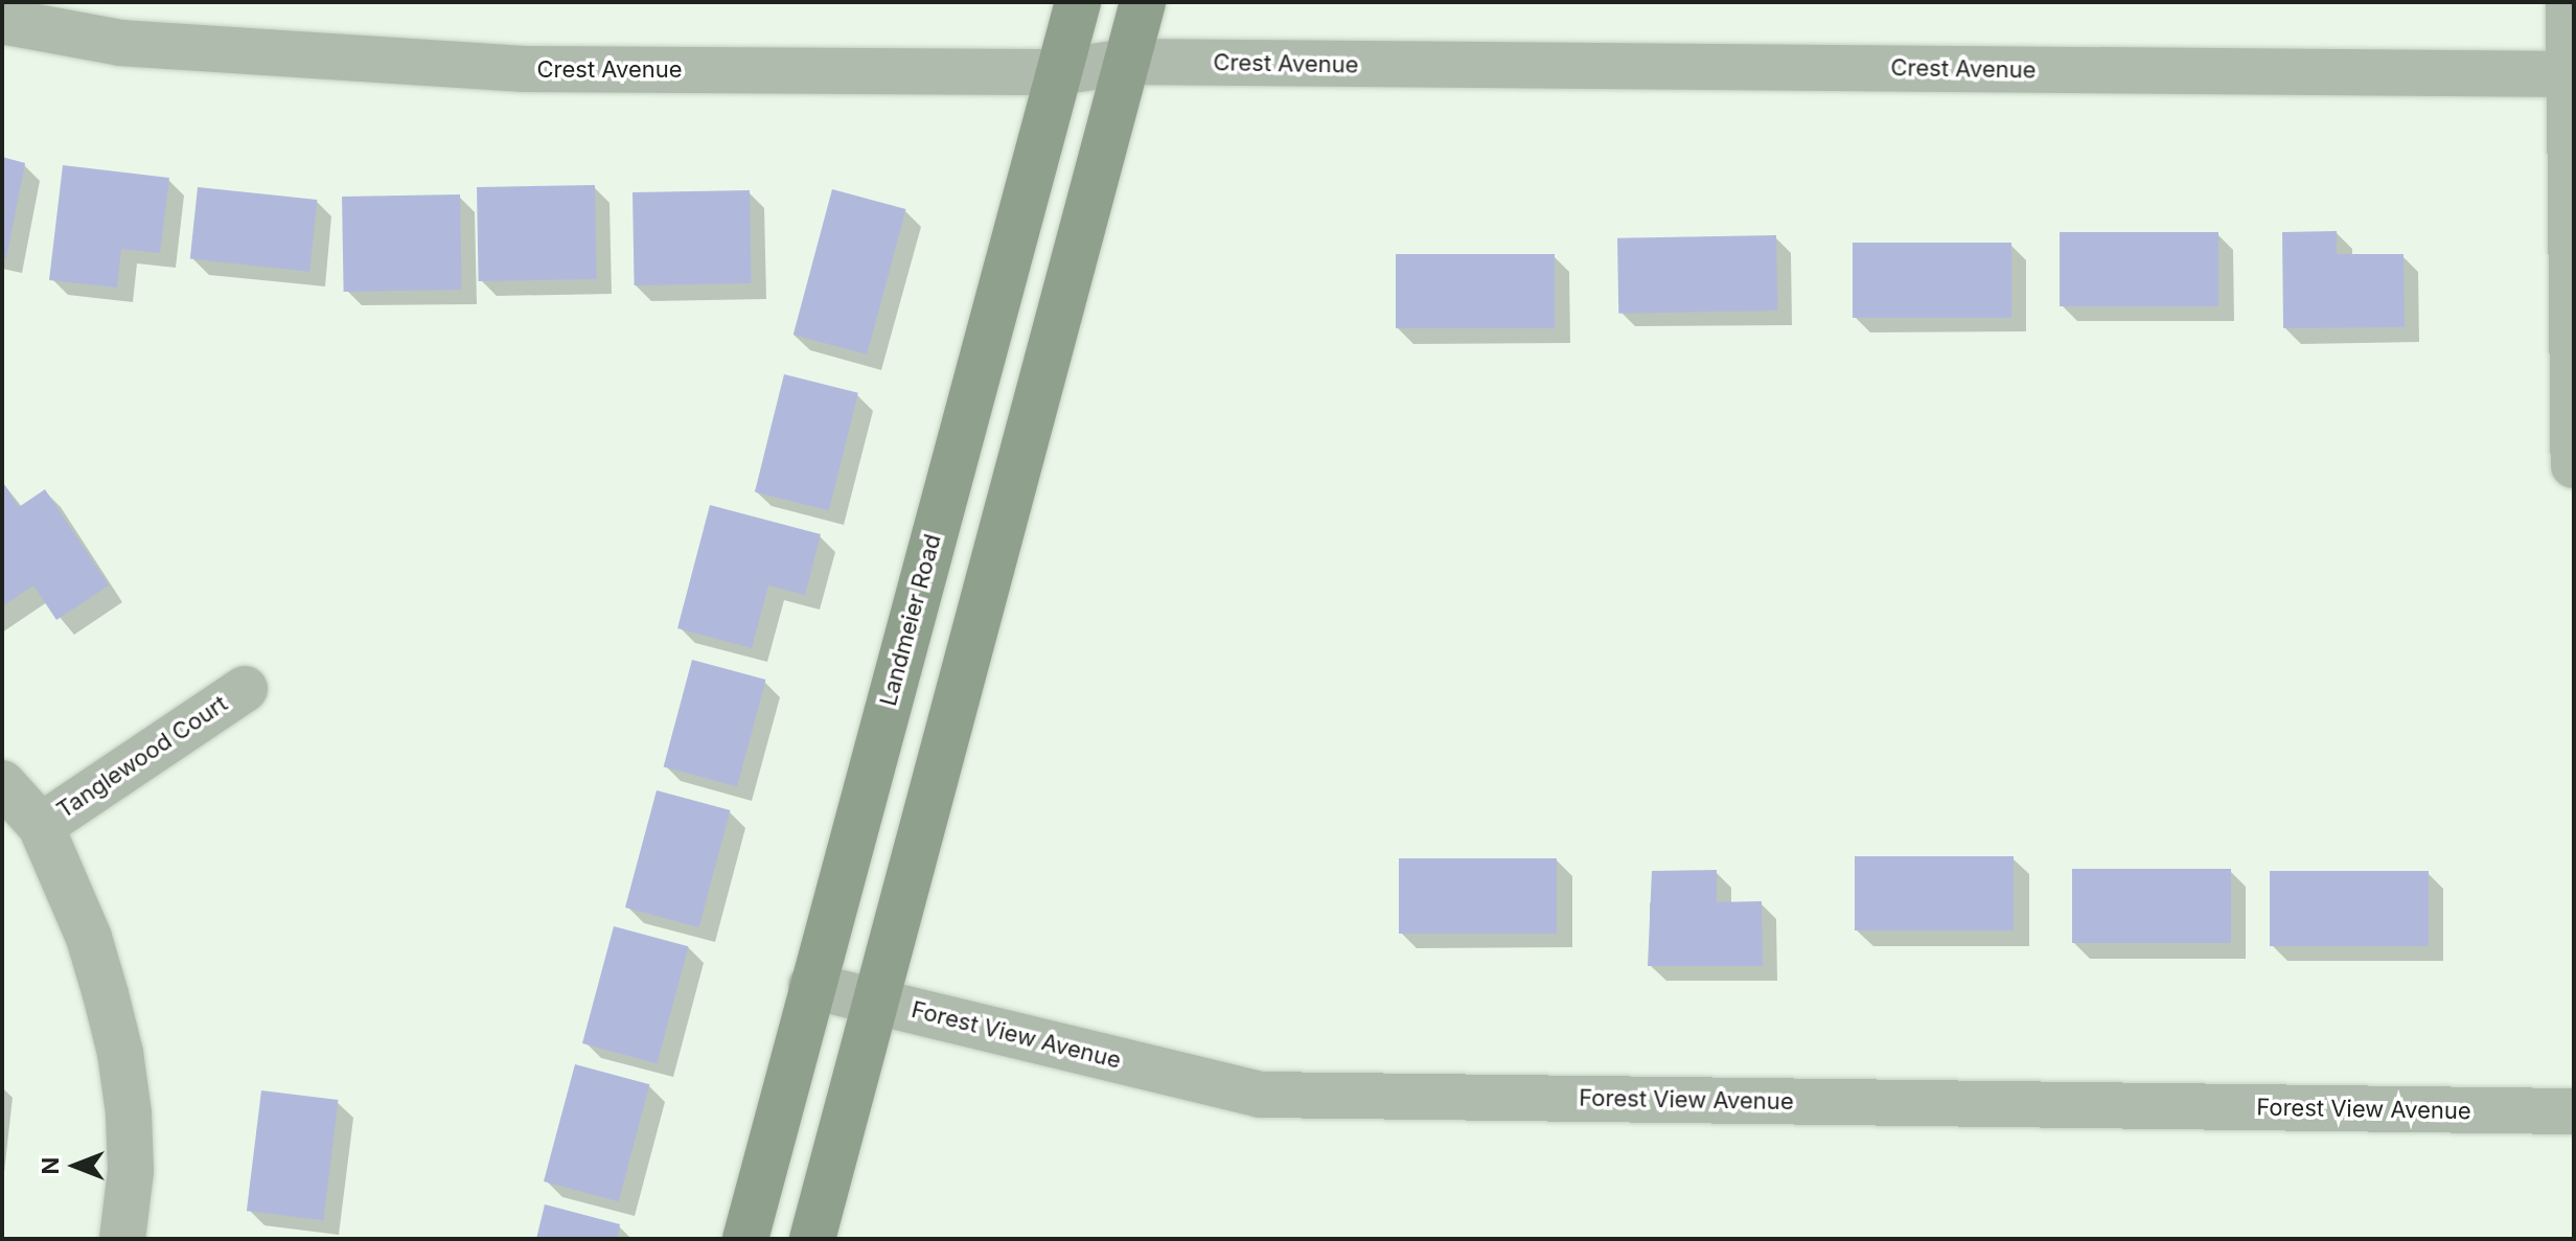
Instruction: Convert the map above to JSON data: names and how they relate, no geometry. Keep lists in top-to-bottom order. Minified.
{"streets":{"street":["Crest Avenue","Landmeier Road","Tanglewood Court","Forest View Avenue"]},"crossings":[["Crest Avenue","Landmeier Road"],["Landmeier Road","Forest View Avenue"]],"north":"left"}
